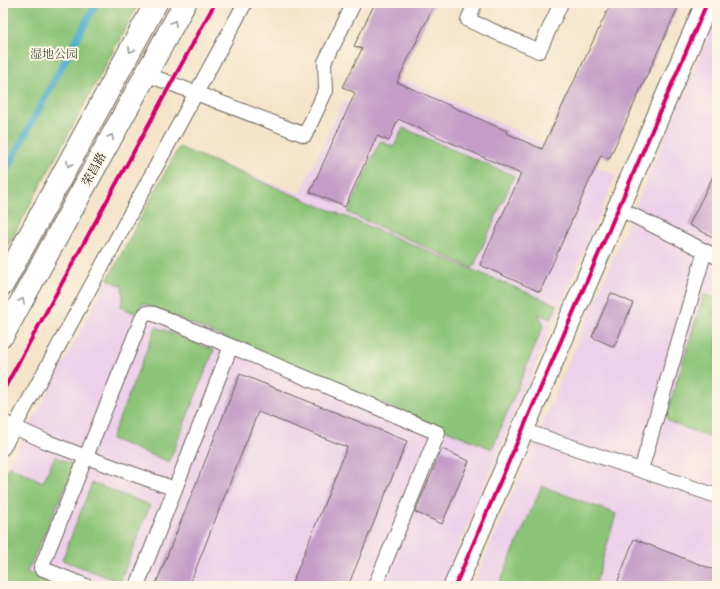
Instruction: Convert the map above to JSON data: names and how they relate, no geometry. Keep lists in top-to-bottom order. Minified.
{"streets":{"street":["荣昌路"]},"parks":["湿地公园"]}
